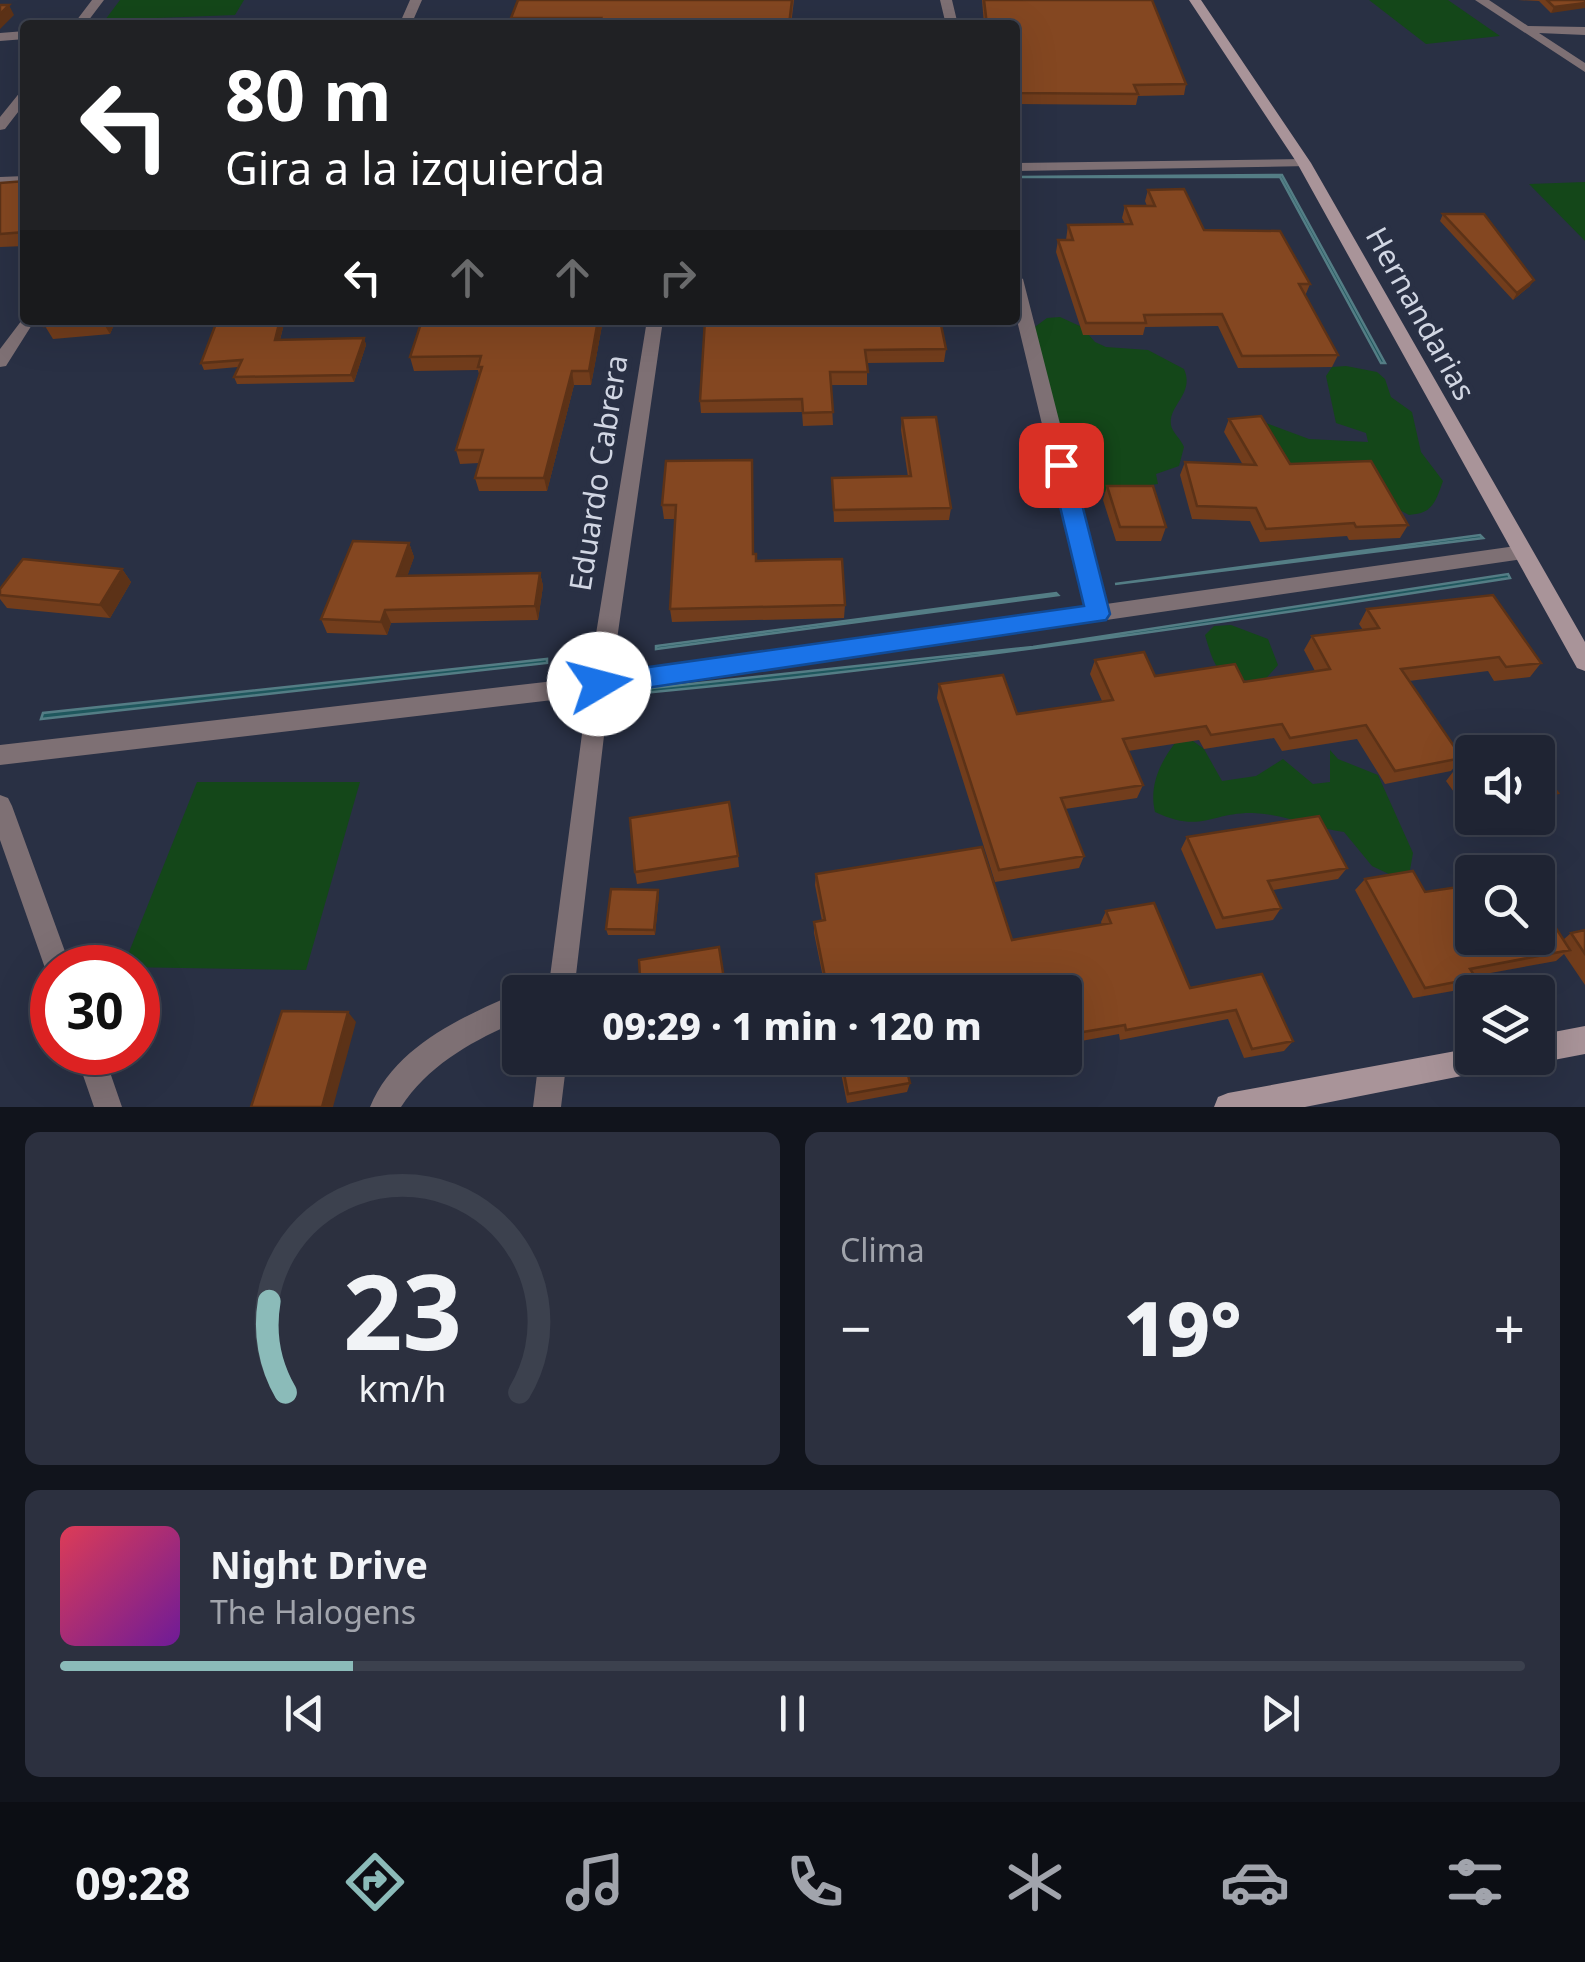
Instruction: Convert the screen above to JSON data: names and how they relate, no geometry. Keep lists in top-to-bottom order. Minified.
{"streets":{"street":["Hernandarias","Eduardo Cabrera"]},"page":{"turn":["80 m","Gira a la izquierda"],"limit":"30","trip":"09:29 · 1 min · 120 m","tile":"Clima","heat":["−","19°","+"],"song":["Night Drive","The Halogens"],"tabs":"09:28","gauge":["23","km/h"]}}
